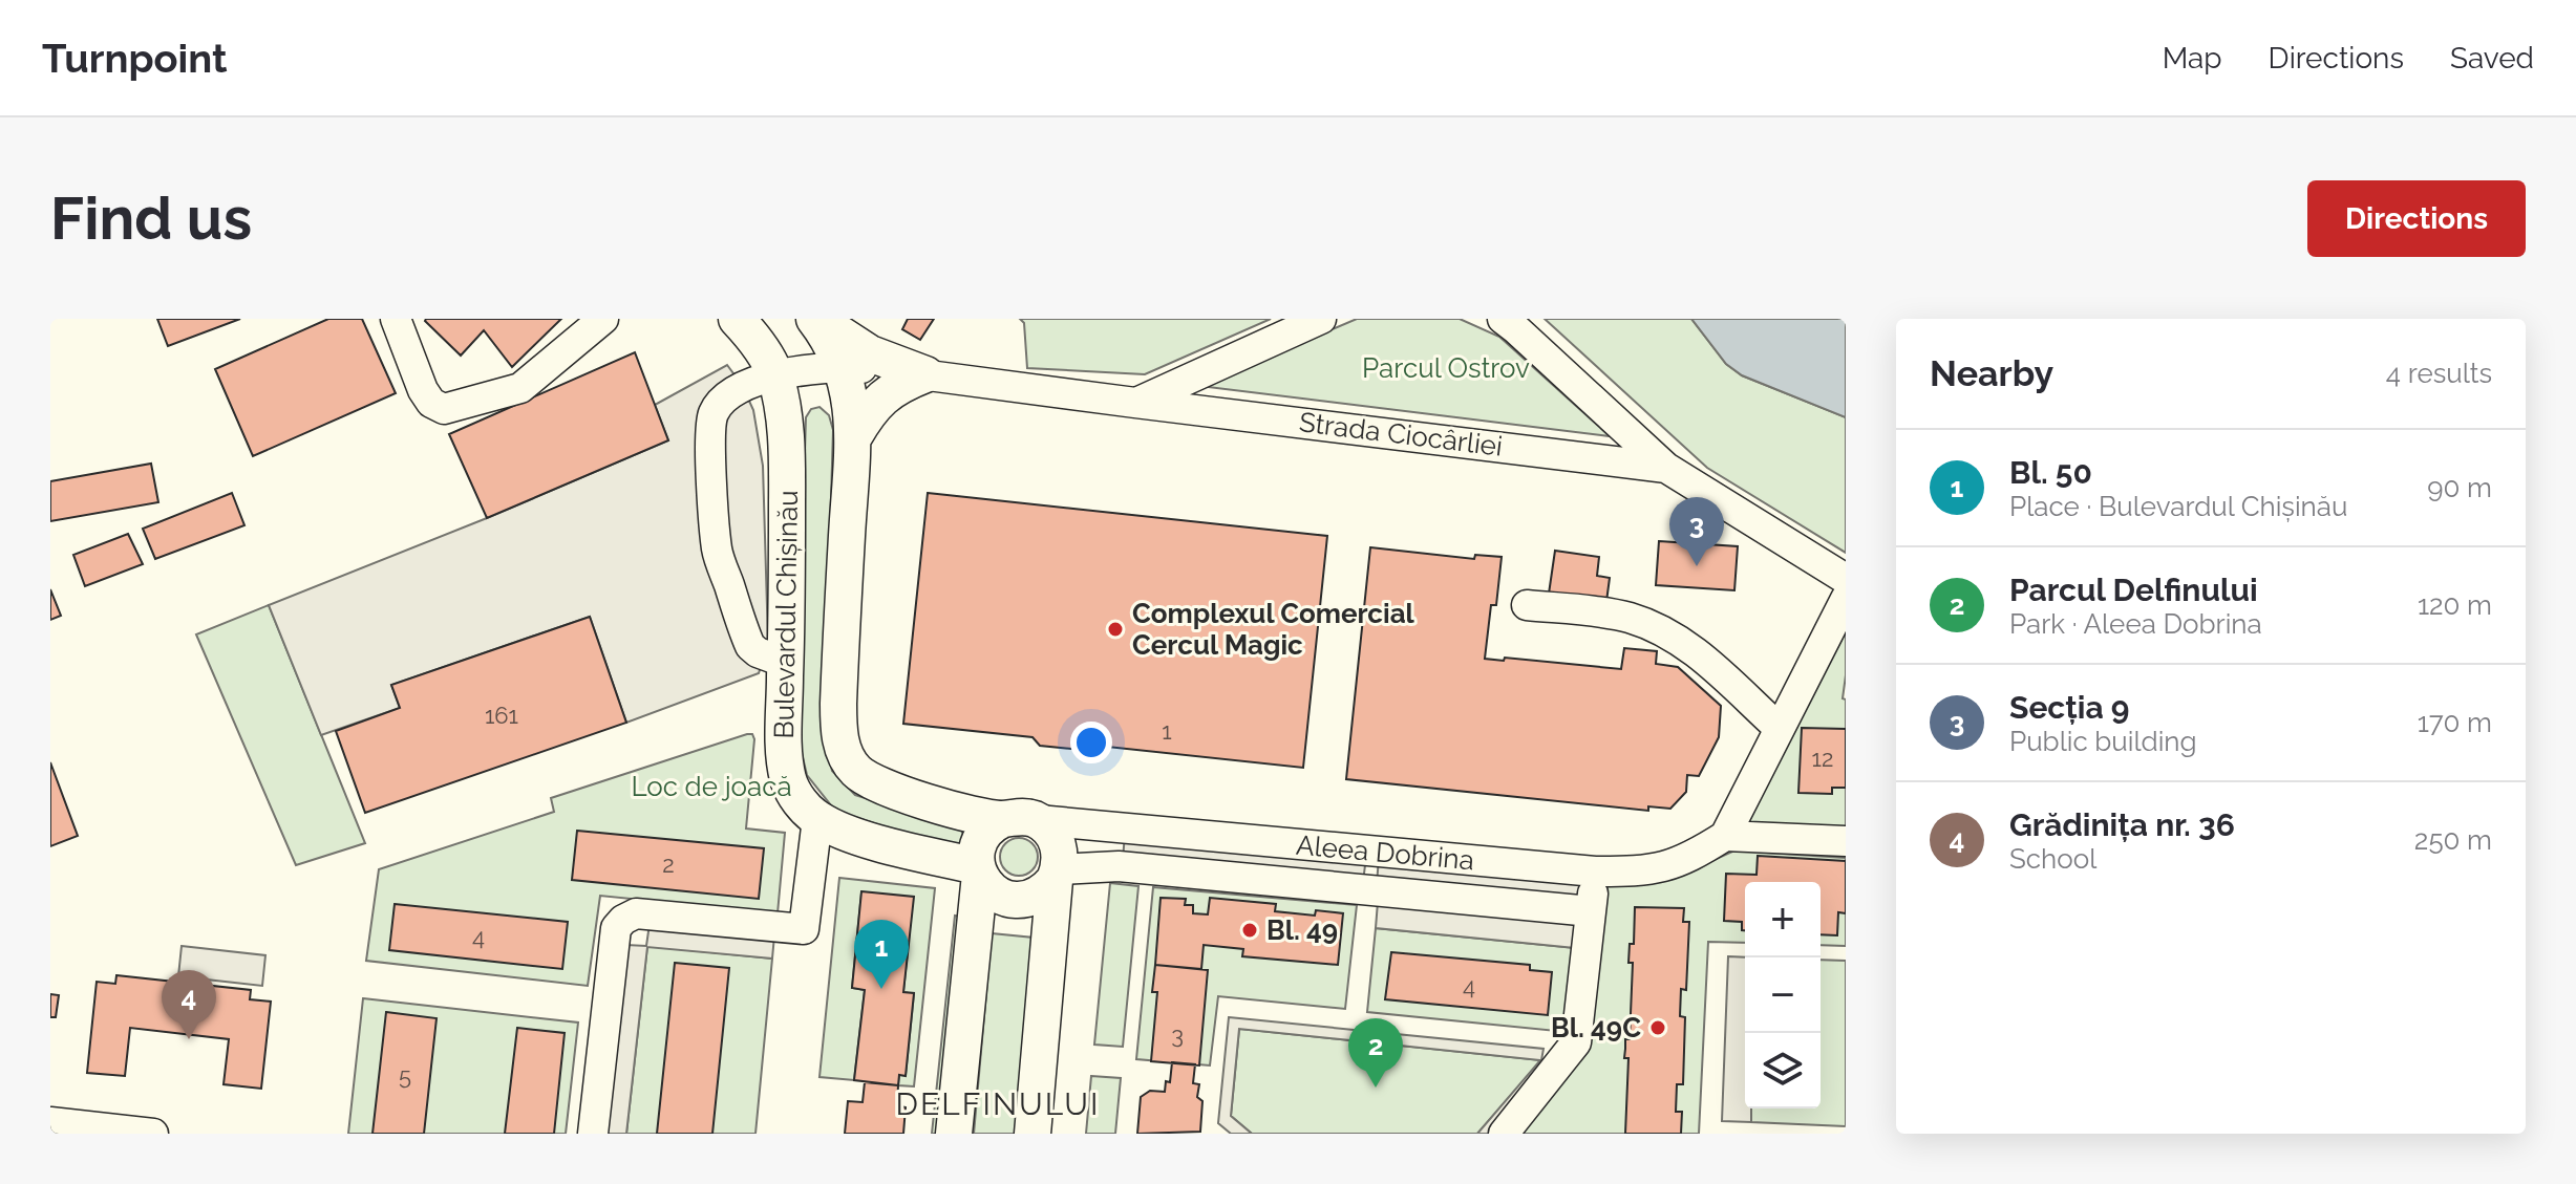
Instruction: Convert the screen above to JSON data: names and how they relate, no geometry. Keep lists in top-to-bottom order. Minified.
{"streets":{"main road":["Bulevardul Chișinău"],"street":["Strada Ciocârliei","Aleea Dobrina"]},"crossings":[["Strada Ciocârliei","Bulevardul Chișinău"],["Bulevardul Chișinău","Aleea Dobrina"]],"districts":["DELFINULUI"],"parks":["Parcul Ostrov","Loc de joacă"],"places":["Complexul Comercial Cercul Magic","Bl. 49","Bl. 49C"],"house_numbers":["161","1","12","2","4","4","3","5"],"page":{"header":"Turnpoint","nav":["Map","Directions","Saved"],"buttons":"Directions","title":"Find us","heading":["Nearby","4 results"],"list":[{"mark":"1","name":"Bl. 50","note":"Place · Bulevardul Chișinău","value":"90 m"},{"mark":"2","name":"Parcul Delfinului","note":"Park · Aleea Dobrina","value":"120 m"},{"mark":"3","name":"Secția 9","note":"Public building","value":"170 m"},{"mark":"4","name":"Grădinița nr. 36","note":"School","value":"250 m"}],"pins":["3","1","4","2"],"map_buttons":["+","−"]}}
